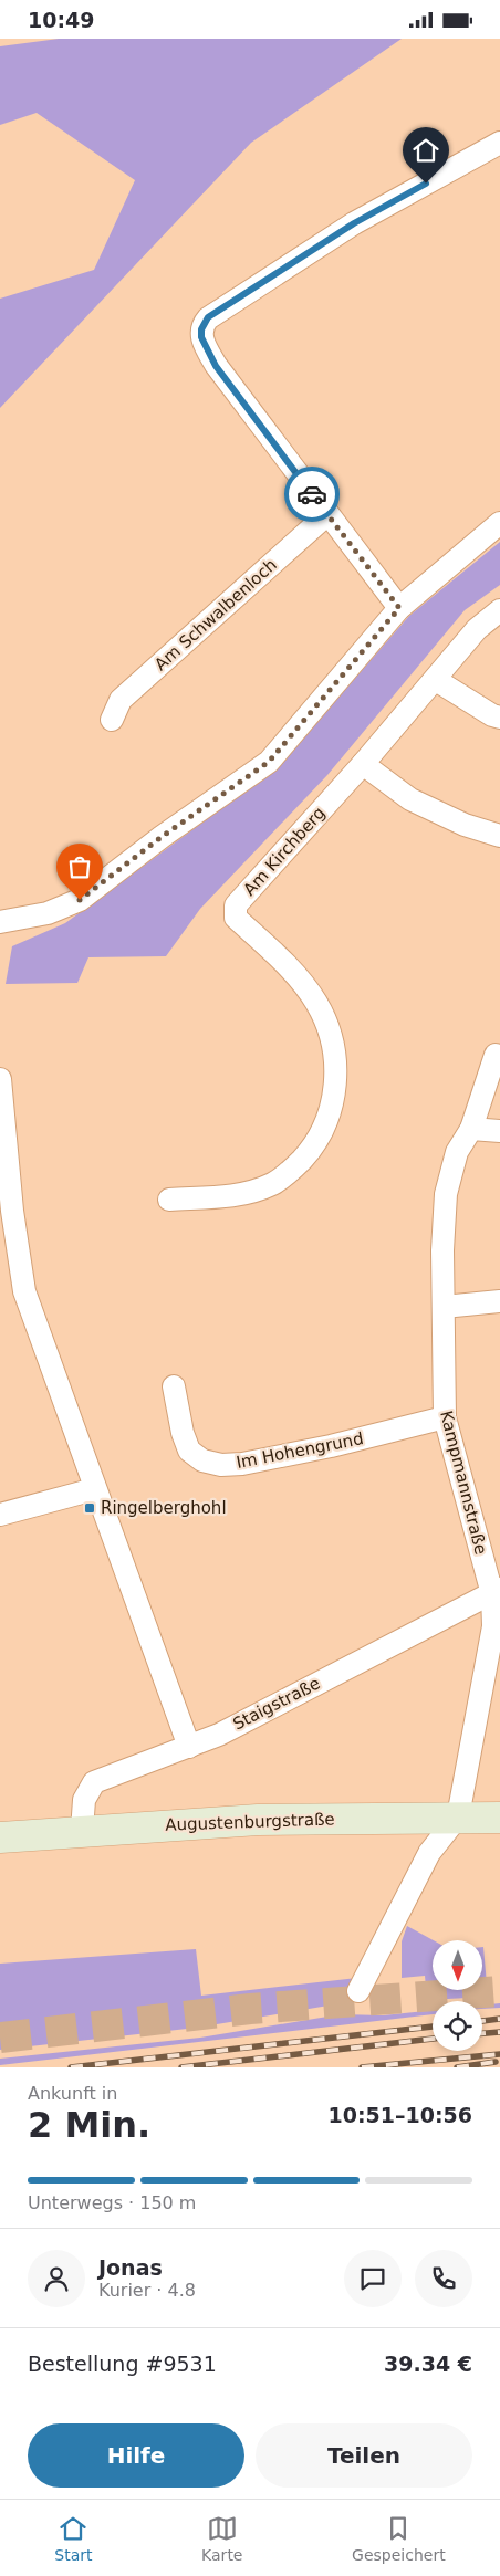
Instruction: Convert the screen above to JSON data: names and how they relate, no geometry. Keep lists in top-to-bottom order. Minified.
{"streets":{"street":["Am Schwalbenloch","Am Kirchberg","Im Hohengrund","Kampmannstraße","Staigstraße","Augustenburgstraße"]},"crossings":[["Im Hohengrund","Kampmannstraße"],["Kampmannstraße","Staigstraße"],["Kampmannstraße","Augustenburgstraße"],["Staigstraße","Augustenburgstraße"]],"places":{"transit":["Ringelberghohl"]},"north":"bottom","page":{"status":"10:49","heading":["2 Min.","Ankunft in","10:51–10:56"],"panel":["Jonas","Kurier · 4.8","Bestellung #9531","39.34 €"],"bar":"Unterwegs · 150 m","buttons":["Hilfe","Teilen"],"tabs":["Start","Karte","Gespeichert"]}}
